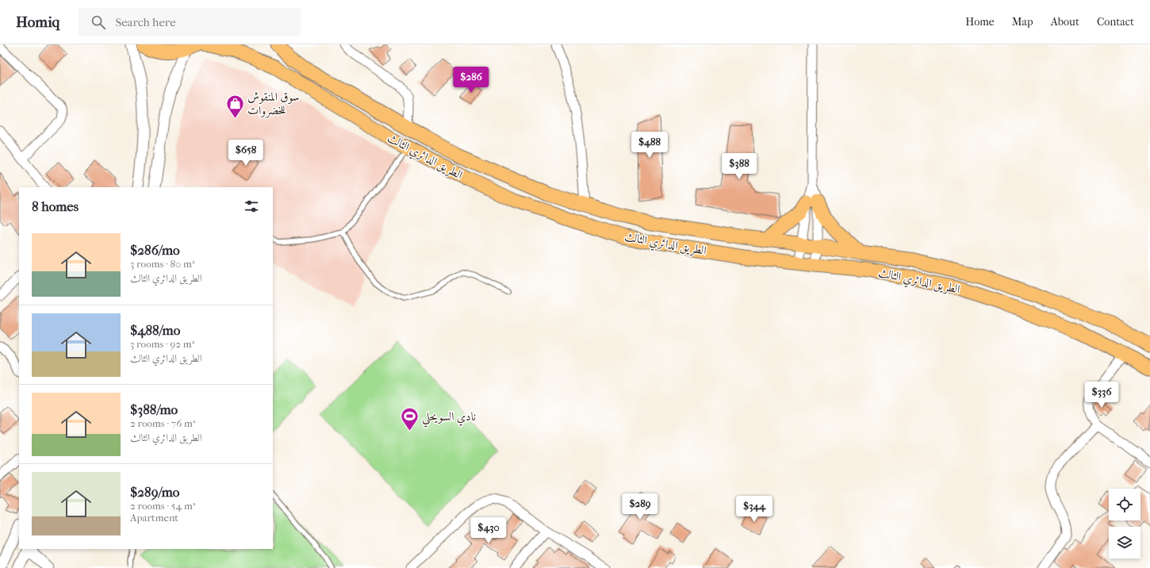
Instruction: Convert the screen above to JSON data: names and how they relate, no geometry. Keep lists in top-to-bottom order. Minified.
{"streets":{"main road":["الطريق الدائري الثالث"]},"places":{"shop":["سوق المنقوش للخضروات"],"sports":["نادي السويحلي"]},"page":{"header":"Homiq","search":"Search here","nav":["Home","Map","About","Contact"],"price":["$286","$488","$658","$388","$336","$289","$344","$430"],"heading":"8 homes","list":[{"name":"$286/mo","note":"3 rooms · 80 m² · الطريق الدائري الثالث"},{"name":"$488/mo","note":"3 rooms · 92 m² · الطريق الدائري الثالث"},{"name":"$388/mo","note":"2 rooms · 76 m² · الطريق الدائري الثالث"},{"name":"$289/mo","note":"2 rooms · 54 m² · Apartment"}]}}
